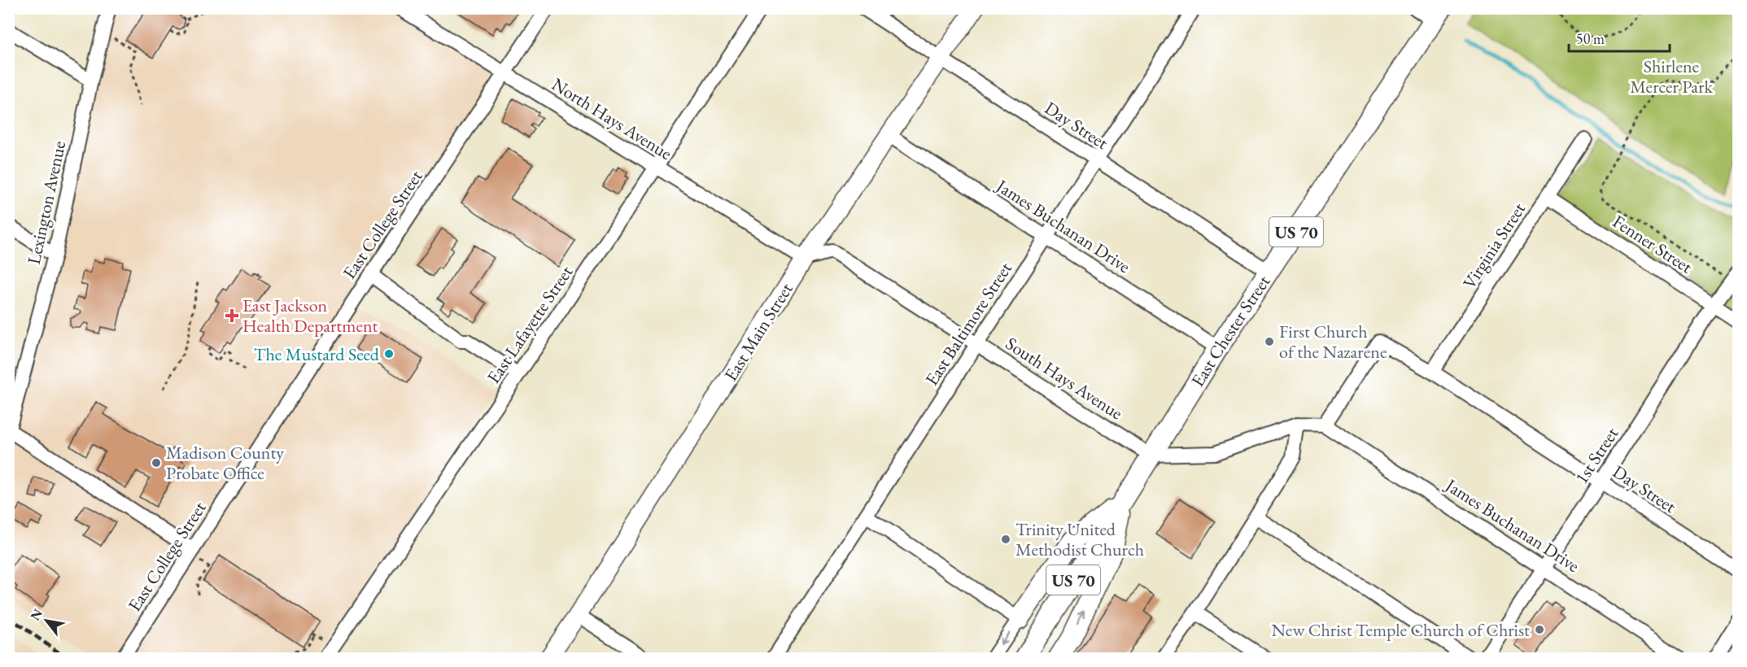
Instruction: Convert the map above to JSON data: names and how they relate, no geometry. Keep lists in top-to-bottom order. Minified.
{"streets":{"highway":["US 70","East Chester Street"],"main road":["East Main Street"],"street":["North Hays Avenue","Day Street","Lexington Avenue","East College Street","James Buchanan Drive","Fenner Street","Virginia Street","East Baltimore Street","East Lafayette Street","South Hays Avenue","1st Street"]},"crossings":[["North Hays Avenue","East College Street"],["North Hays Avenue","East Lafayette Street"],["North Hays Avenue","East Main Street"],["North Hays Avenue","South Hays Avenue"],["Day Street","James Buchanan Drive"],["Day Street","Virginia Street"],["Day Street","East Baltimore Street"],["Day Street","East Main Street"],["Day Street","East Chester Street"],["Day Street","1st Street"],["James Buchanan Drive","East Baltimore Street"],["James Buchanan Drive","East Main Street"],["James Buchanan Drive","East Chester Street"],["James Buchanan Drive","1st Street"],["Fenner Street","Virginia Street"],["Fenner Street","1st Street"],["East Baltimore Street","South Hays Avenue"],["East Main Street","South Hays Avenue"],["East Chester Street","South Hays Avenue"]],"parks":["Shirlene Mercer Park"],"places":{"health":["East Jackson Health Department"],"other":["First Church of the Nazarene","The Mustard Seed","Madison County Probate Office","Trinity United Methodist Church","New Christ Temple Church of Christ"]},"scale_bar":"50 m","north":"top left"}
